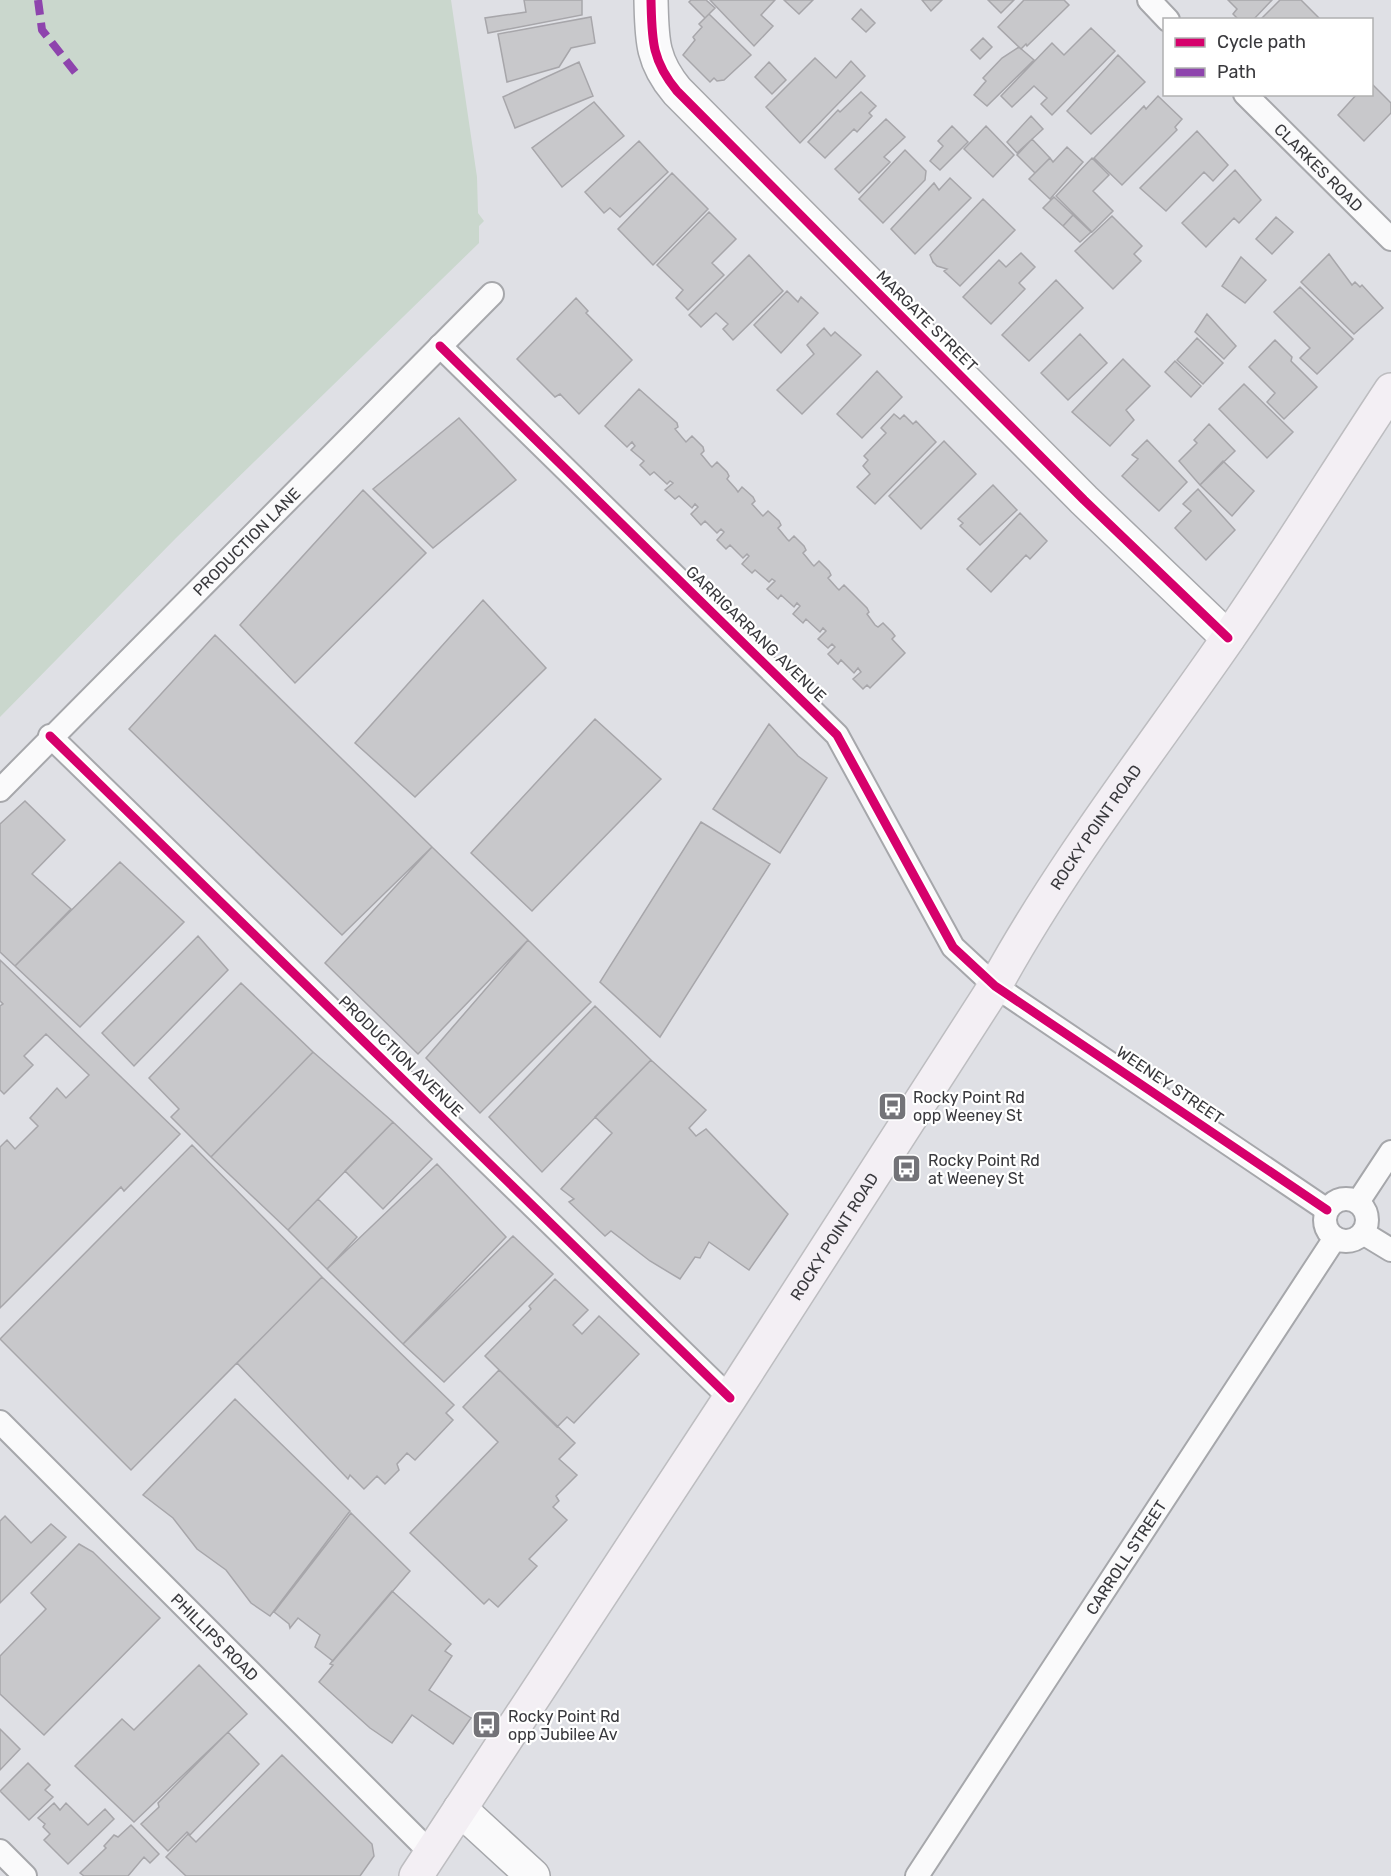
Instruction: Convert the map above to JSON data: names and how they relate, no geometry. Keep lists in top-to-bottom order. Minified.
{"streets":{"main road":["ROCKY POINT ROAD"],"street":["CLARKES ROAD","MARGATE STREET","PRODUCTION LANE","GARRIGARRANG AVENUE","PRODUCTION AVENUE","WEENEY STREET","CARROLL STREET","PHILLIPS ROAD"]},"crossings":[["MARGATE STREET","ROCKY POINT ROAD"],["PRODUCTION LANE","GARRIGARRANG AVENUE"],["PRODUCTION LANE","PRODUCTION AVENUE"],["GARRIGARRANG AVENUE","ROCKY POINT ROAD"],["GARRIGARRANG AVENUE","WEENEY STREET"],["ROCKY POINT ROAD","PRODUCTION AVENUE"],["ROCKY POINT ROAD","WEENEY STREET"],["ROCKY POINT ROAD","PHILLIPS ROAD"],["WEENEY STREET","CARROLL STREET"]],"places":{"bus stop":["Rocky Point Rd opp Weeney St","Rocky Point Rd at Weeney St","Rocky Point Rd opp Jubilee Av"]},"legend":["Cycle path","Path"]}
